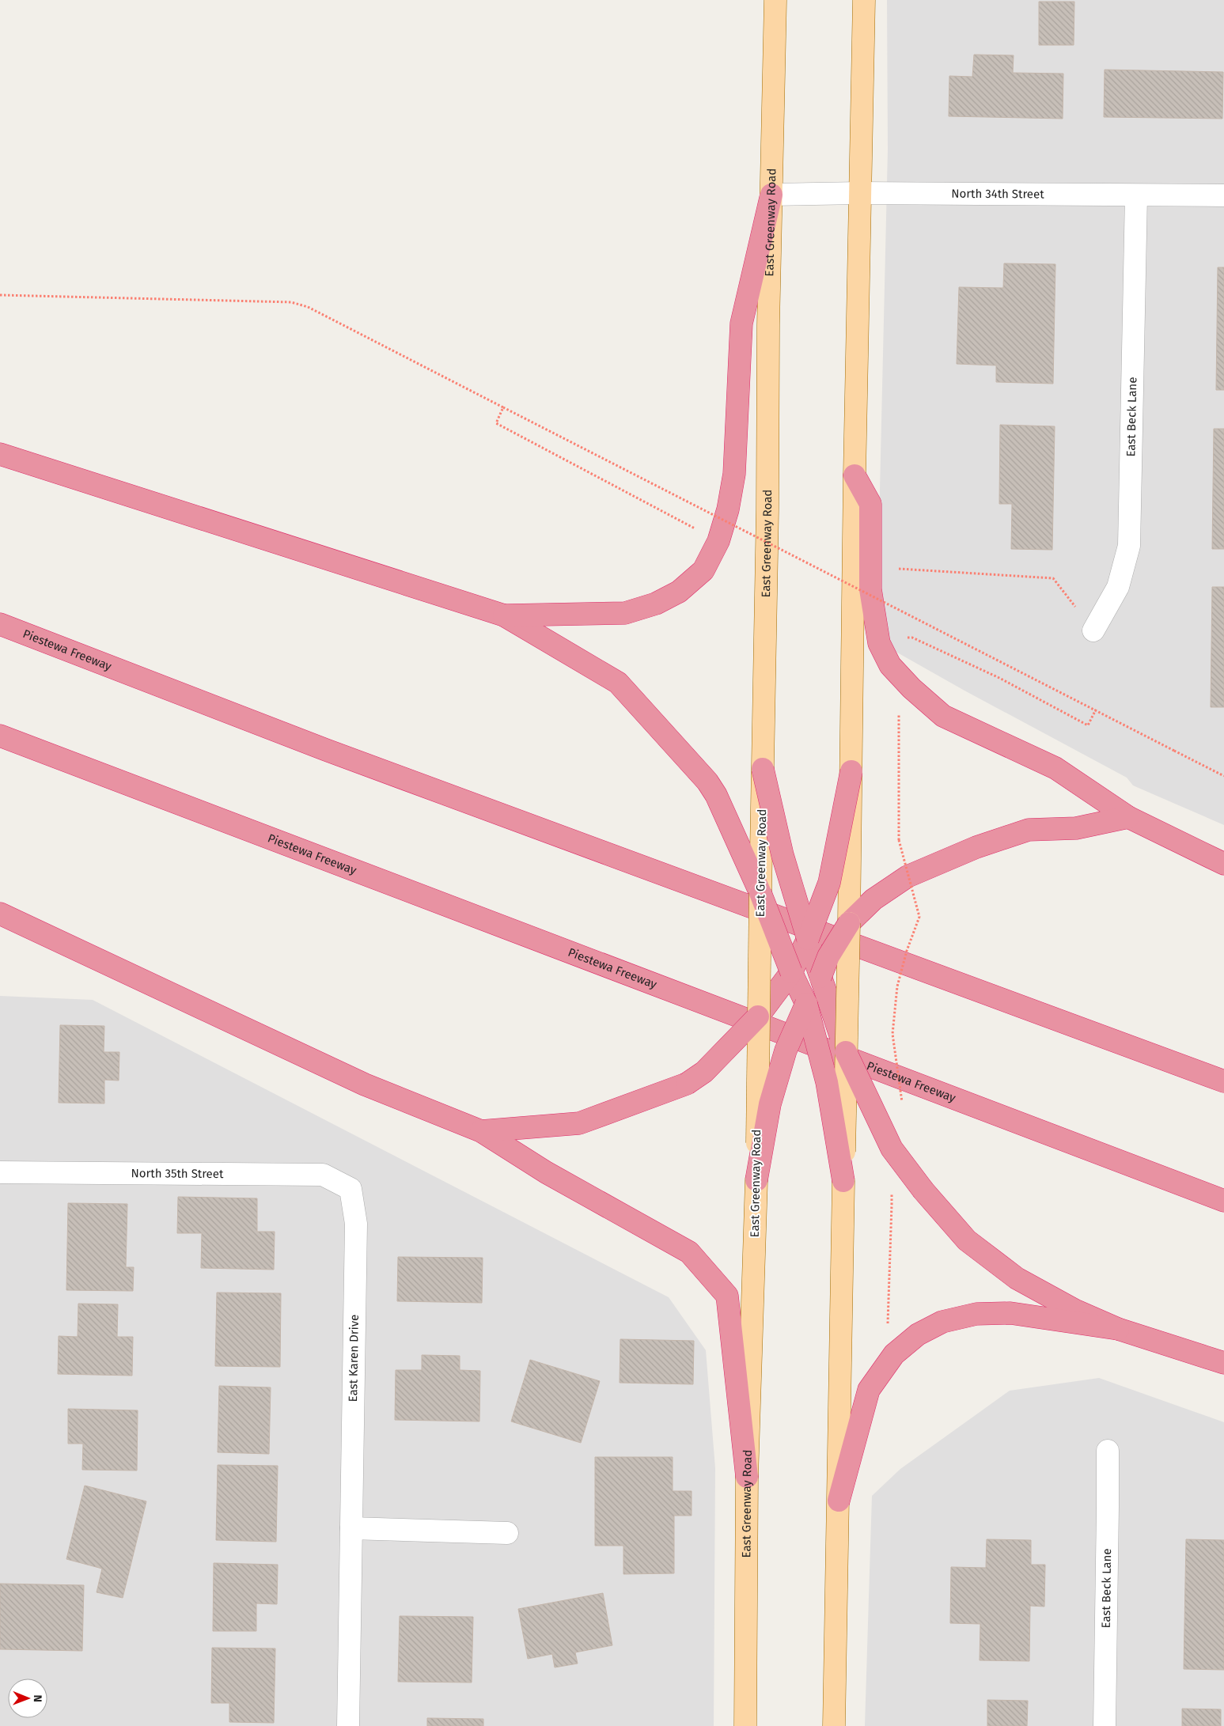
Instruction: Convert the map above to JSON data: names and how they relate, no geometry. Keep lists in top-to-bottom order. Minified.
{"streets":{"highway":["Piestewa Freeway"],"main road":["East Greenway Road"],"street":["North 34th Street","East Beck Lane","North 35th Street","East Karen Drive"]},"crossings":[["North 34th Street","East Greenway Road"],["North 34th Street","East Beck Lane"],["North 35th Street","East Karen Drive"]],"north":"right"}
